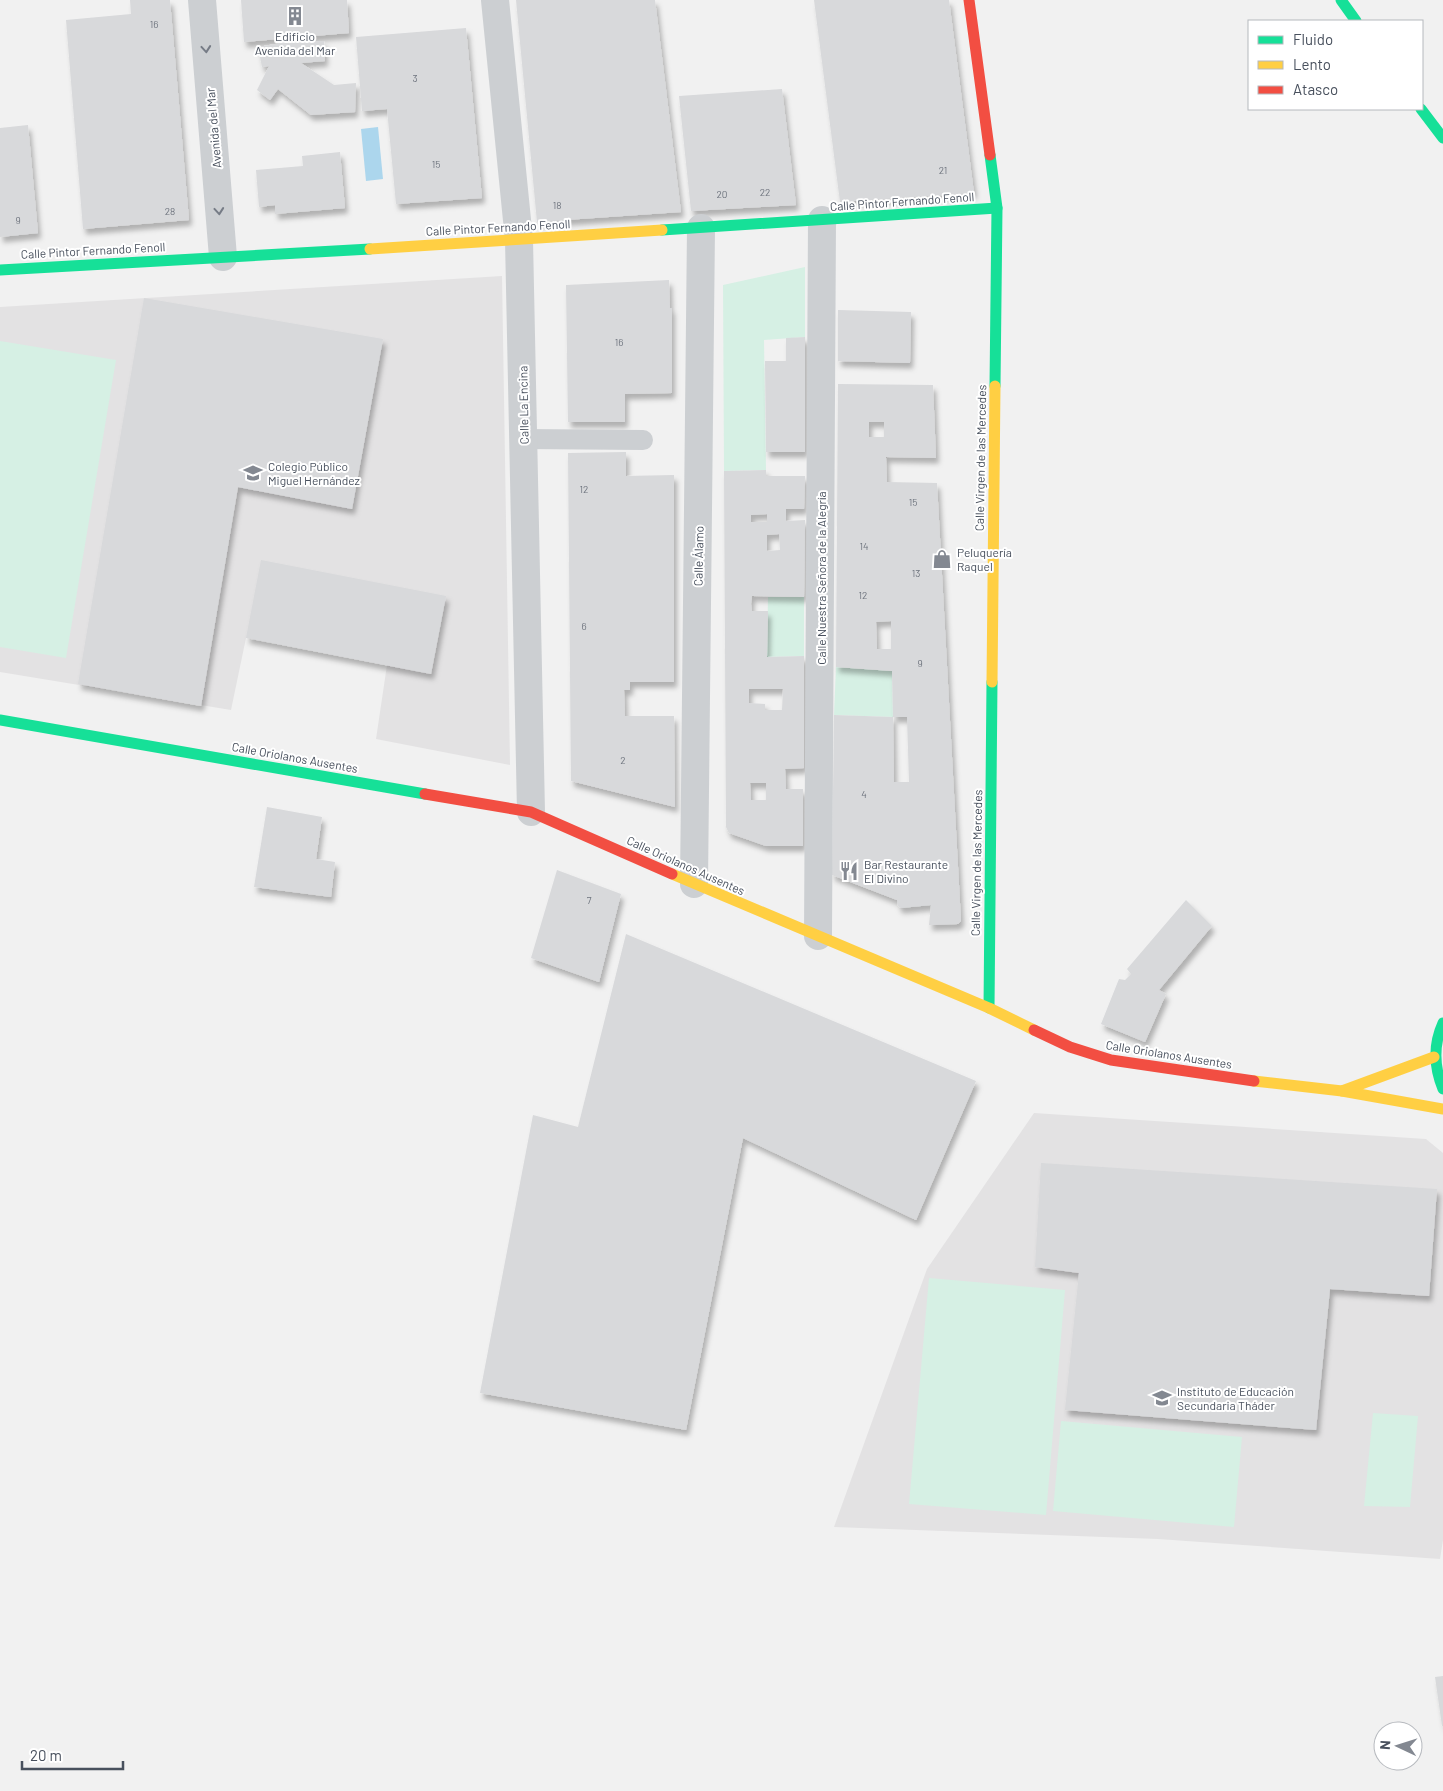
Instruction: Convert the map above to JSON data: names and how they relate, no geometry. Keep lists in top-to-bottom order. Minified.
{"streets":{"street":["Avenida del Mar","Calle Pintor Fernando Fenoll","Calle La Encina","Calle Virgen de las Mercedes","Calle Álamo","Calle Nuestra Señora de la Alegría","Calle Oriolanos Ausentes"]},"crossings":[["Avenida del Mar","Calle Pintor Fernando Fenoll"],["Calle Pintor Fernando Fenoll","Calle La Encina"],["Calle Pintor Fernando Fenoll","Calle Virgen de las Mercedes"],["Calle Pintor Fernando Fenoll","Calle Álamo"],["Calle Pintor Fernando Fenoll","Calle Nuestra Señora de la Alegría"],["Calle La Encina","Calle Oriolanos Ausentes"],["Calle Virgen de las Mercedes","Calle Oriolanos Ausentes"],["Calle Álamo","Calle Oriolanos Ausentes"],["Calle Nuestra Señora de la Alegría","Calle Oriolanos Ausentes"]],"one_way":["Avenida del Mar"],"places":{"building":["Edificio Avenida del Mar"],"school or university":["Colegio Público Miguel Hernández","Instituto de Educación Secundaria Tháder"],"shop":["Peluquería Raquel"],"restaurant":["Bar Restaurante El Divino"]},"house_numbers":["16","3","15","21","22","20","18","28","9","16","12","15","14","13","12","6","9","2","4","7"],"legend":["Fluido","Lento","Atasco"],"scale_bar":"20 m","north":"left"}
